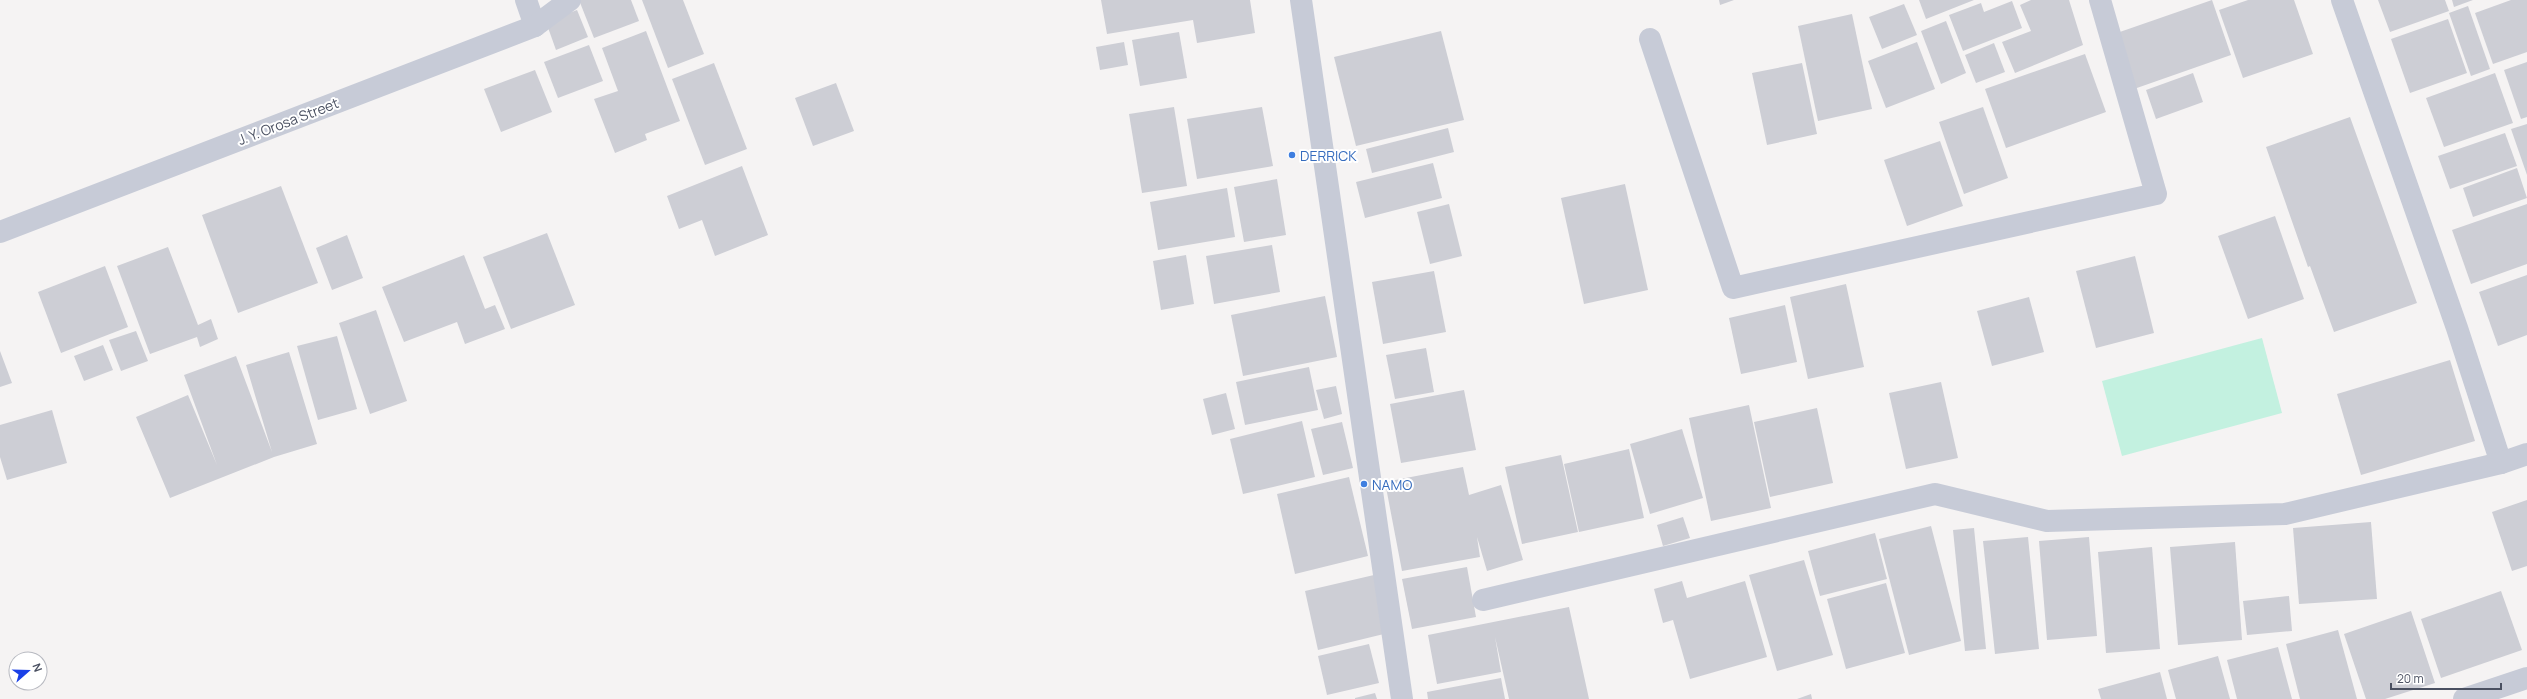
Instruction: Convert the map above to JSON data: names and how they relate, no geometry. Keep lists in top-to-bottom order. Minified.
{"streets":{"street":["J. Y. Orosa Street"]},"places":["DERRICK","NAMO"],"scale_bar":"20 m","north":"right"}
